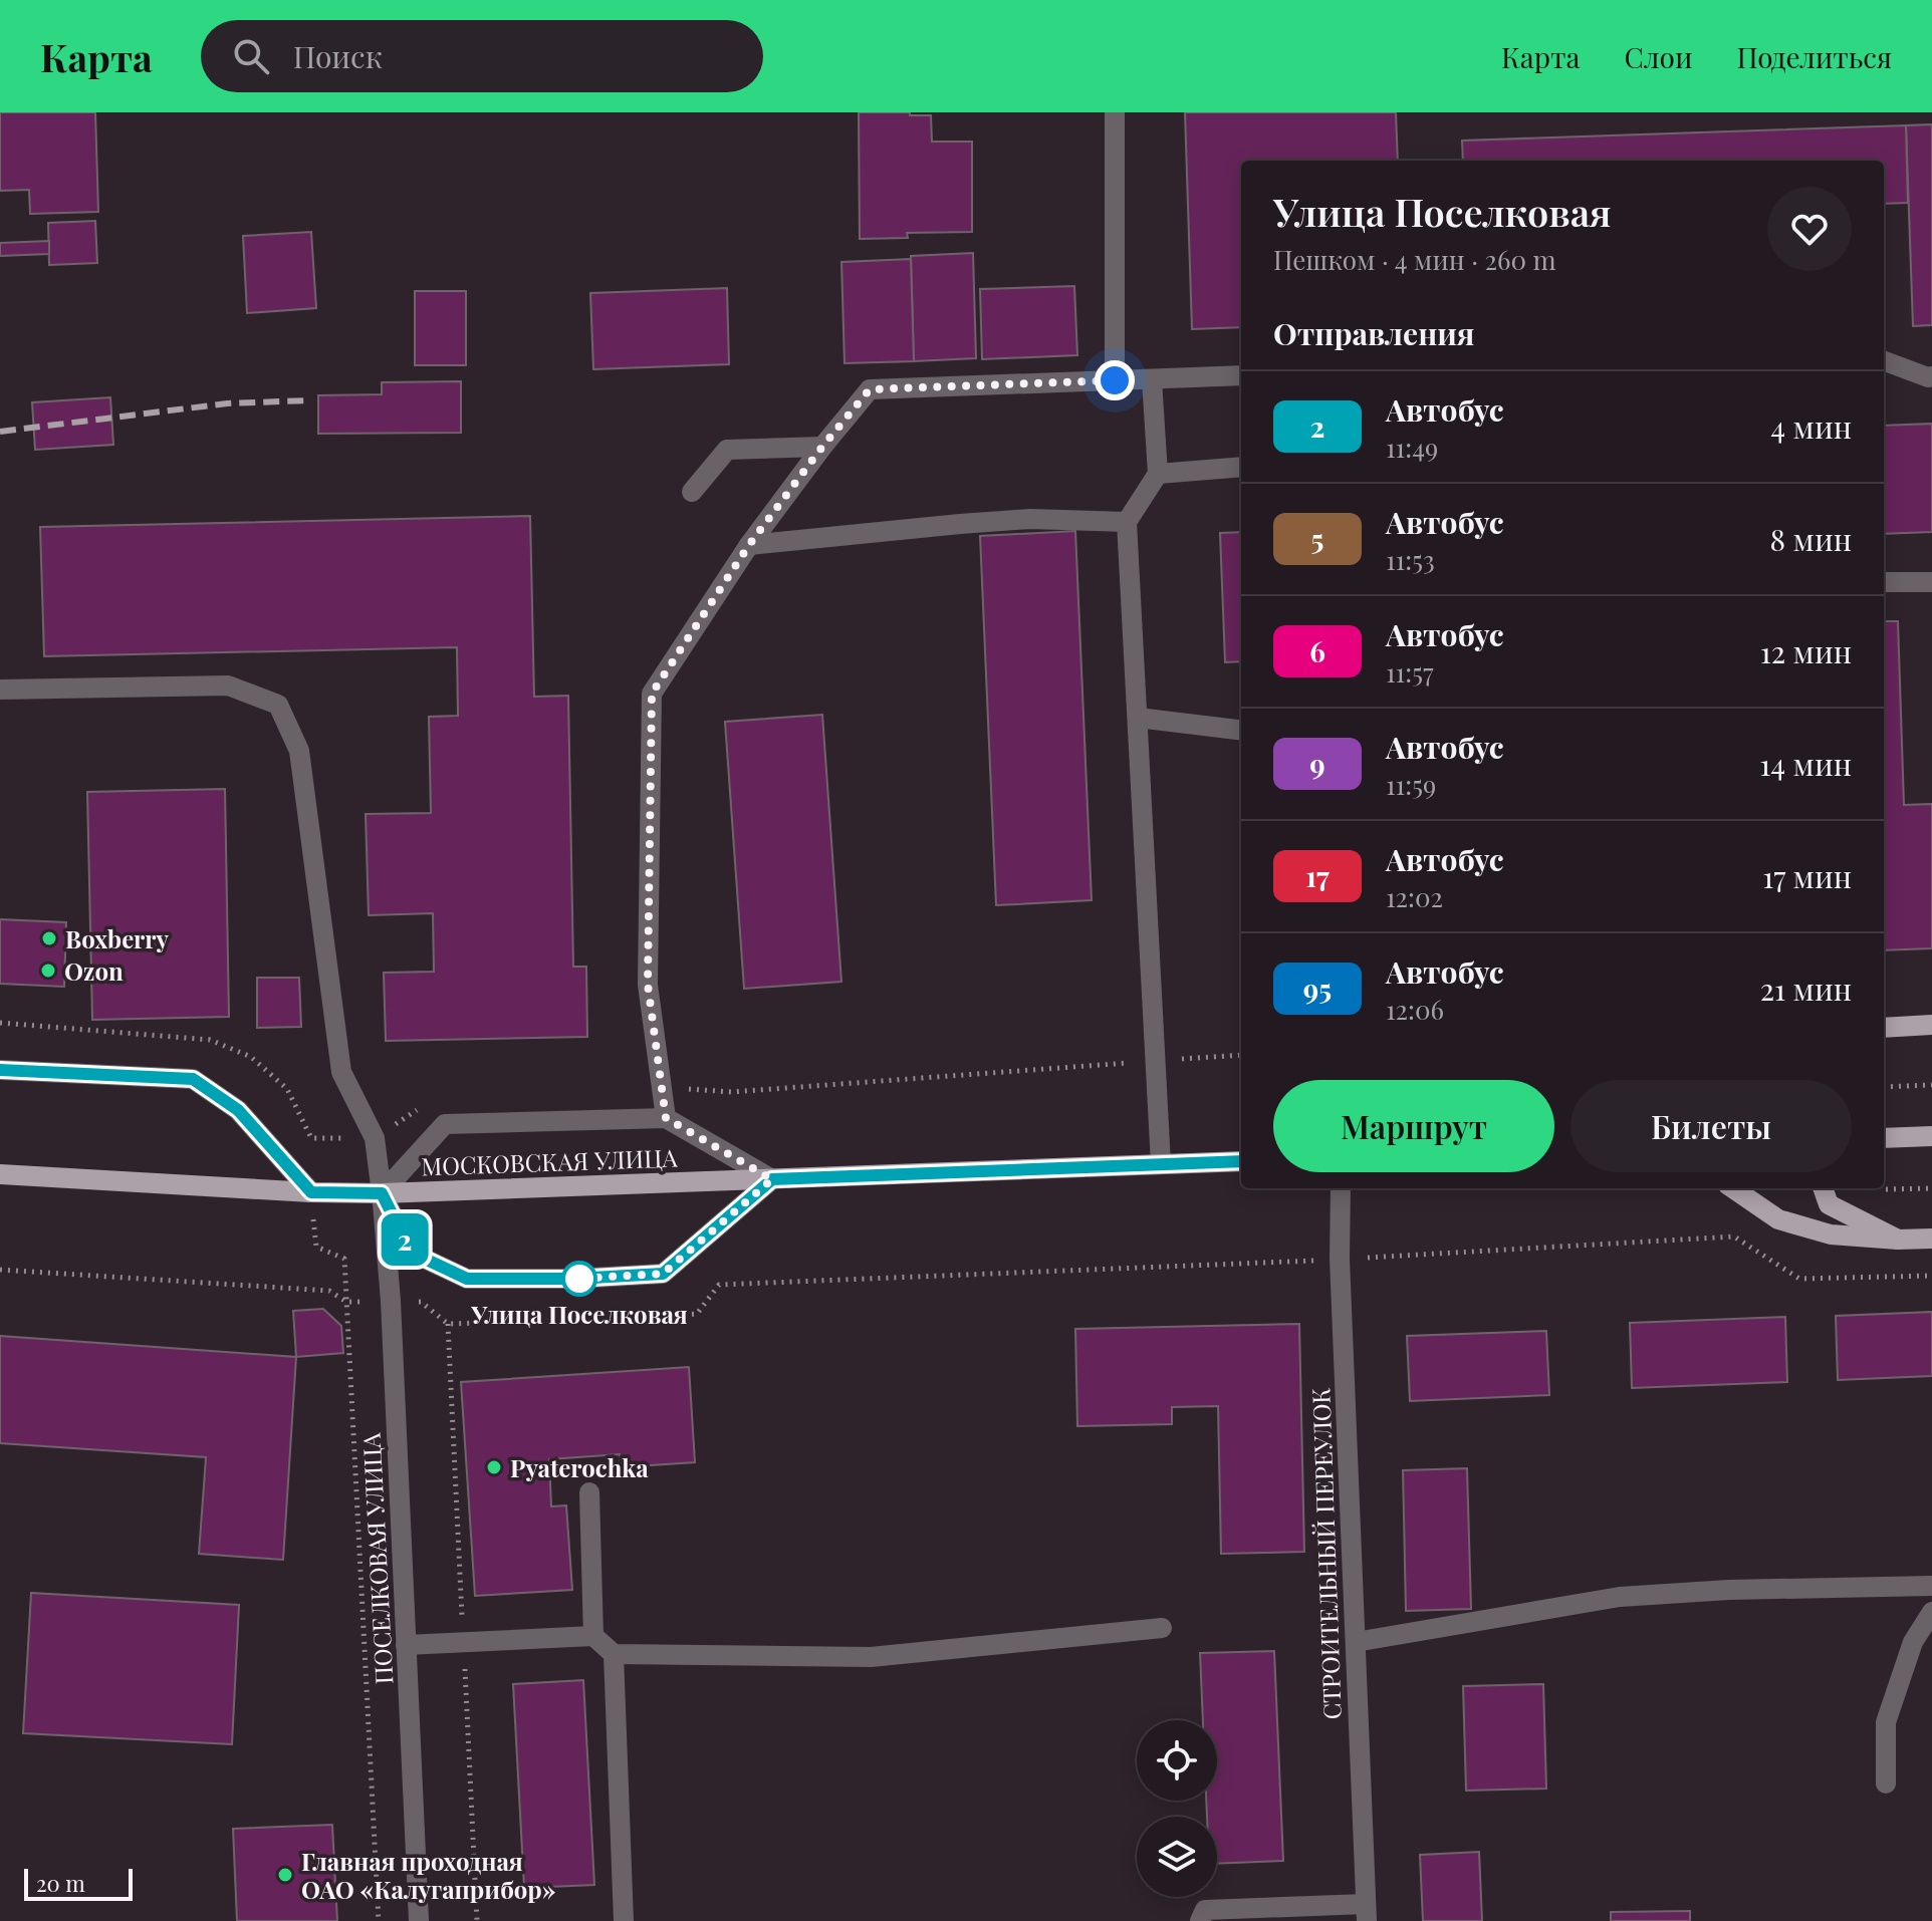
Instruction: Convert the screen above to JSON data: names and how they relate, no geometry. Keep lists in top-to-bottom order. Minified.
{"streets":{"main road":["МОСКОВСКАЯ УЛИЦА"],"street":["СТРОИТЕЛЬНЫЙ ПЕРЕУЛОК","ПОСЕЛКОВАЯ УЛИЦА"]},"crossings":[["МОСКОВСКАЯ УЛИЦА","ПОСЕЛКОВАЯ УЛИЦА"]],"places":["Boxberry","Ozon","Улица Поселковая","Pyaterochka","Главная проходная ОАО «Калугаприбор»"],"lines":["bus line 2"],"scale_bar":"20 m","page":{"header":"Карта","search":"Поиск","nav":["Карта","Слои","Поделиться"],"on_map":"2","heading":[["Улица Поселковая","Пешком · 4 мин · 260 m"],"Отправления"],"list":[{"mark":"2","name":"Автобус","note":"11:49","value":"4 мин"},{"mark":"5","name":"Автобус","note":"11:53","value":"8 мин"},{"mark":"6","name":"Автобус","note":"11:57","value":"12 мин"},{"mark":"9","name":"Автобус","note":"11:59","value":"14 мин"},{"mark":"17","name":"Автобус","note":"12:02","value":"17 мин"},{"mark":"95","name":"Автобус","note":"12:06","value":"21 мин"}],"buttons":["Маршрут","Билеты"],"scale":"20 m"}}
